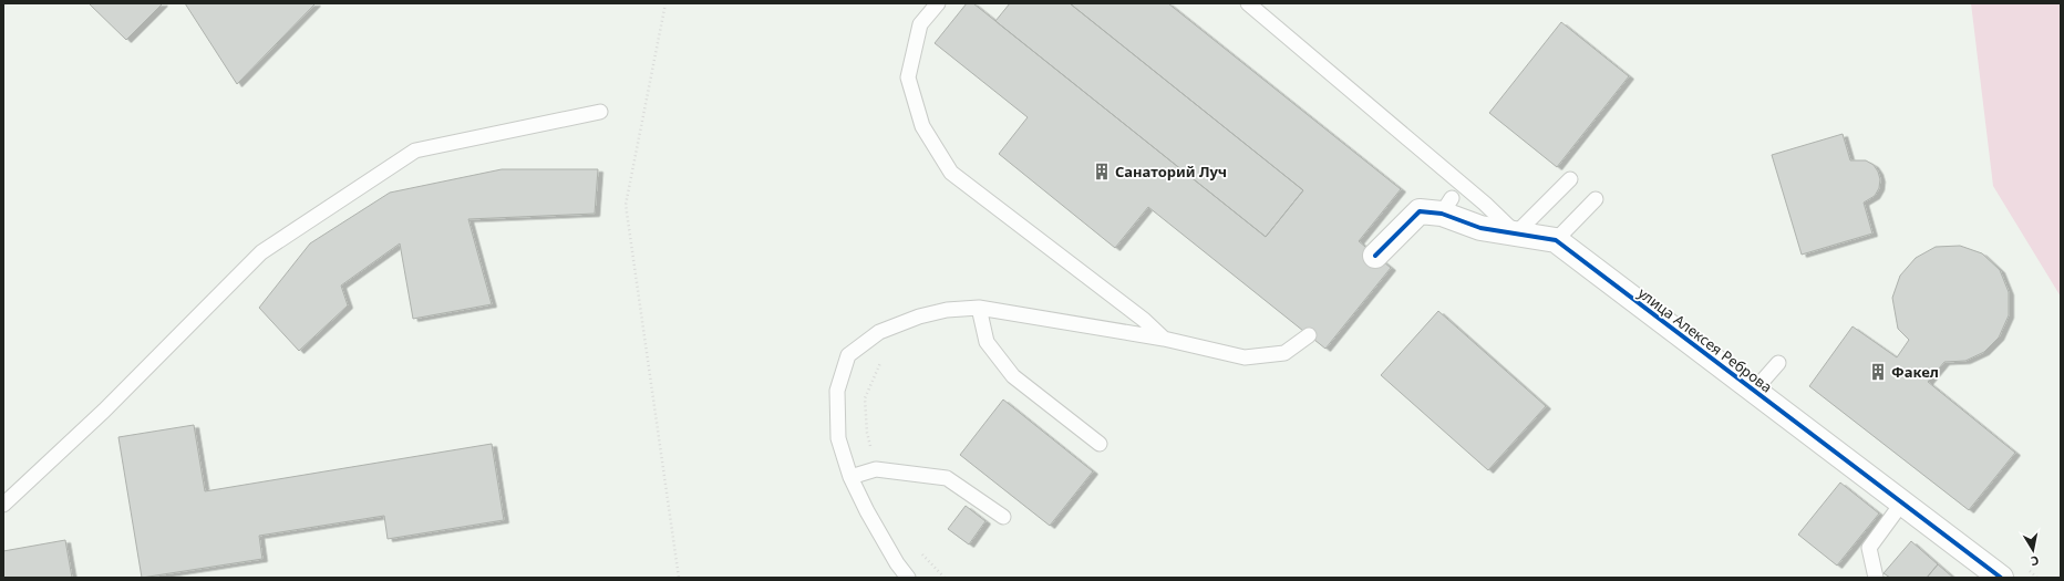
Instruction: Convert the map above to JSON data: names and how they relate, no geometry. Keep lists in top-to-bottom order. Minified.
{"streets":{"street":["улица Алексея Реброва"]},"places":{"building":["Cанаторий Луч","Факел"]},"north":"bottom"}
